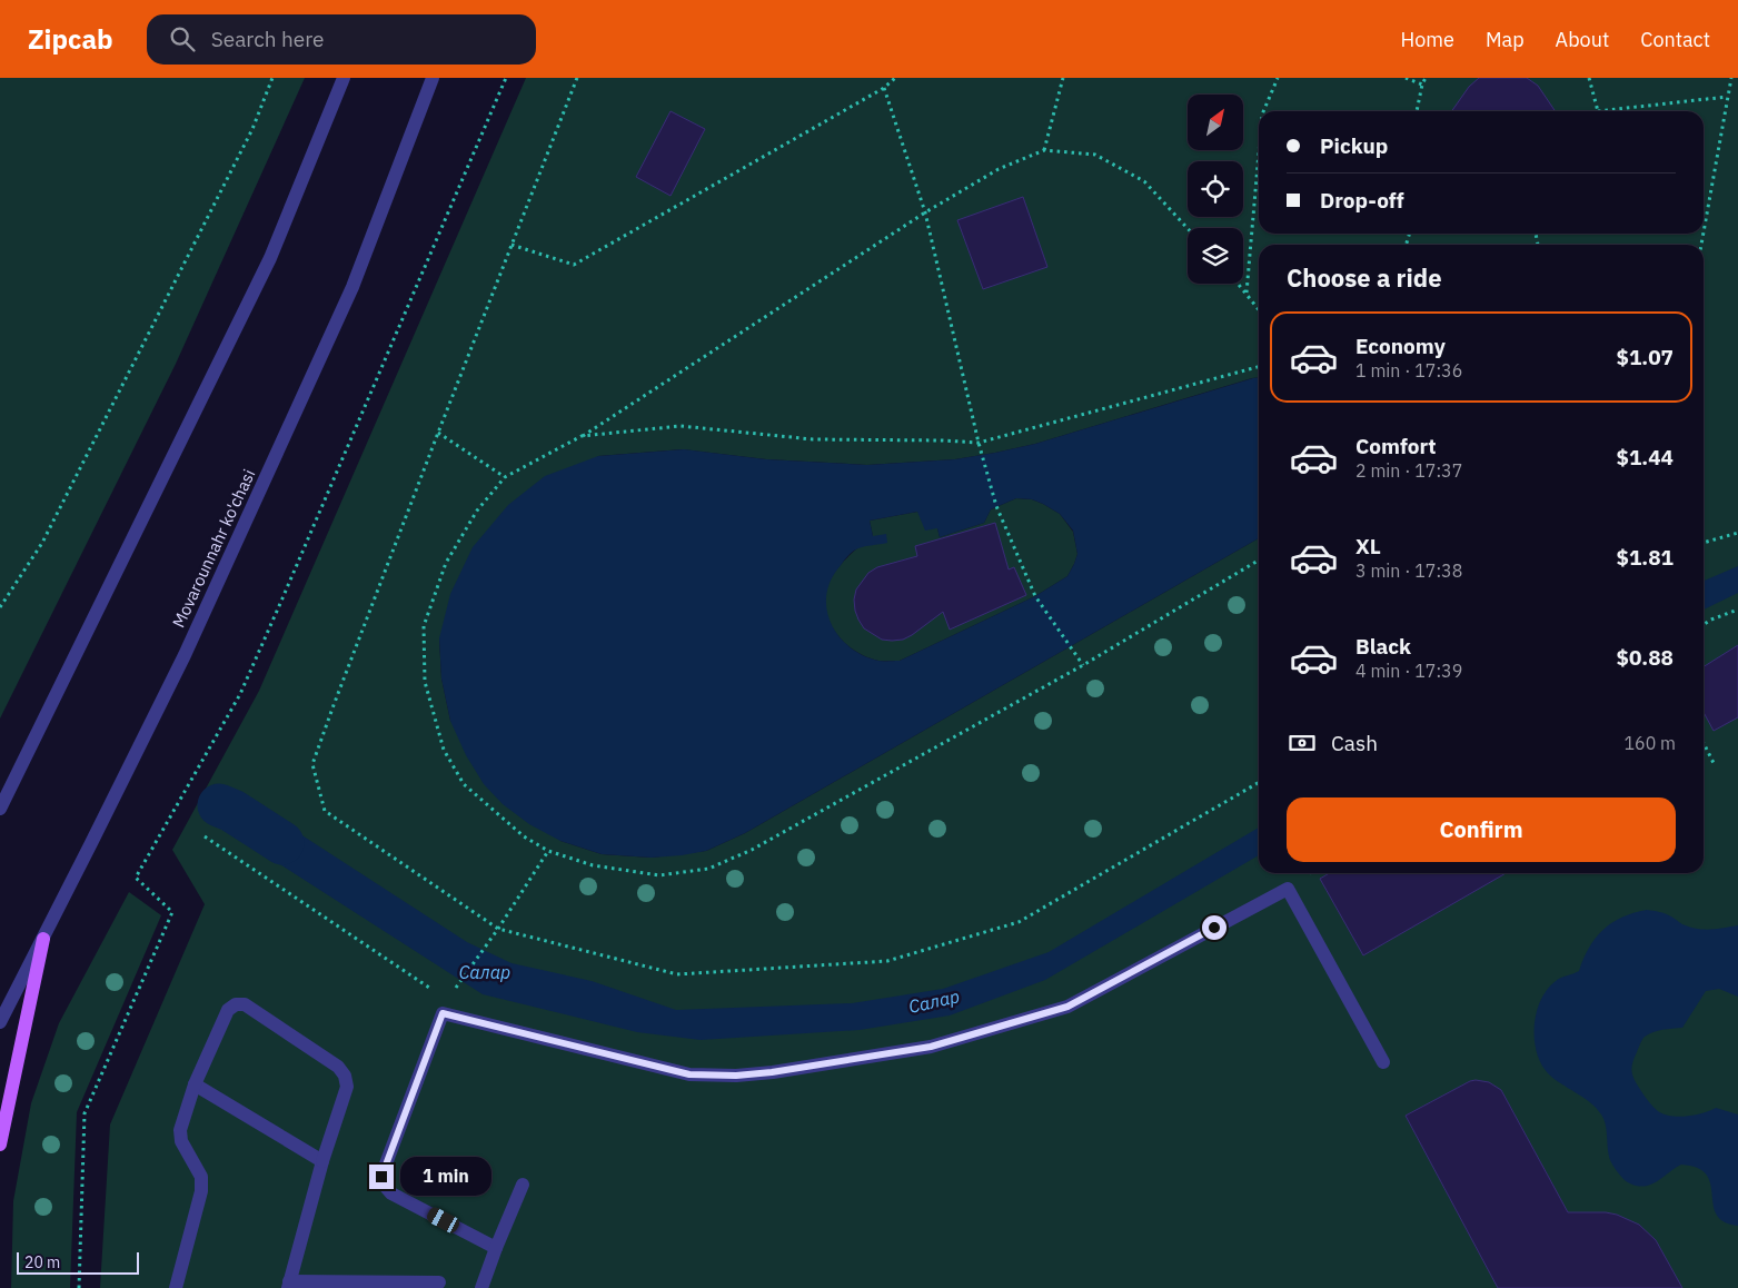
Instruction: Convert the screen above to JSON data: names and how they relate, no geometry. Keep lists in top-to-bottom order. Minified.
{"streets":{"street":["Movarounnahr ko'chasi"]},"water":["Салар"],"scale_bar":"20 m","north":"top right","page":{"header":"Zipcab","search":"Search here","nav":["Home","Map","About","Contact"],"banner":["Pickup","Drop-off"],"heading":"Choose a ride","list":[{"name":"Economy","note":"1 min · 17:36","value":"$1.07"},{"name":"Comfort","note":"2 min · 17:37","value":"$1.44"},{"name":"XL","note":"3 min · 17:38","value":"$1.81"},{"name":"Black","note":"4 min · 17:39","value":"$0.88"}],"pay":["Cash","160 m"],"buttons":"Confirm","bubble":"1 min","scale":"20 m"}}
